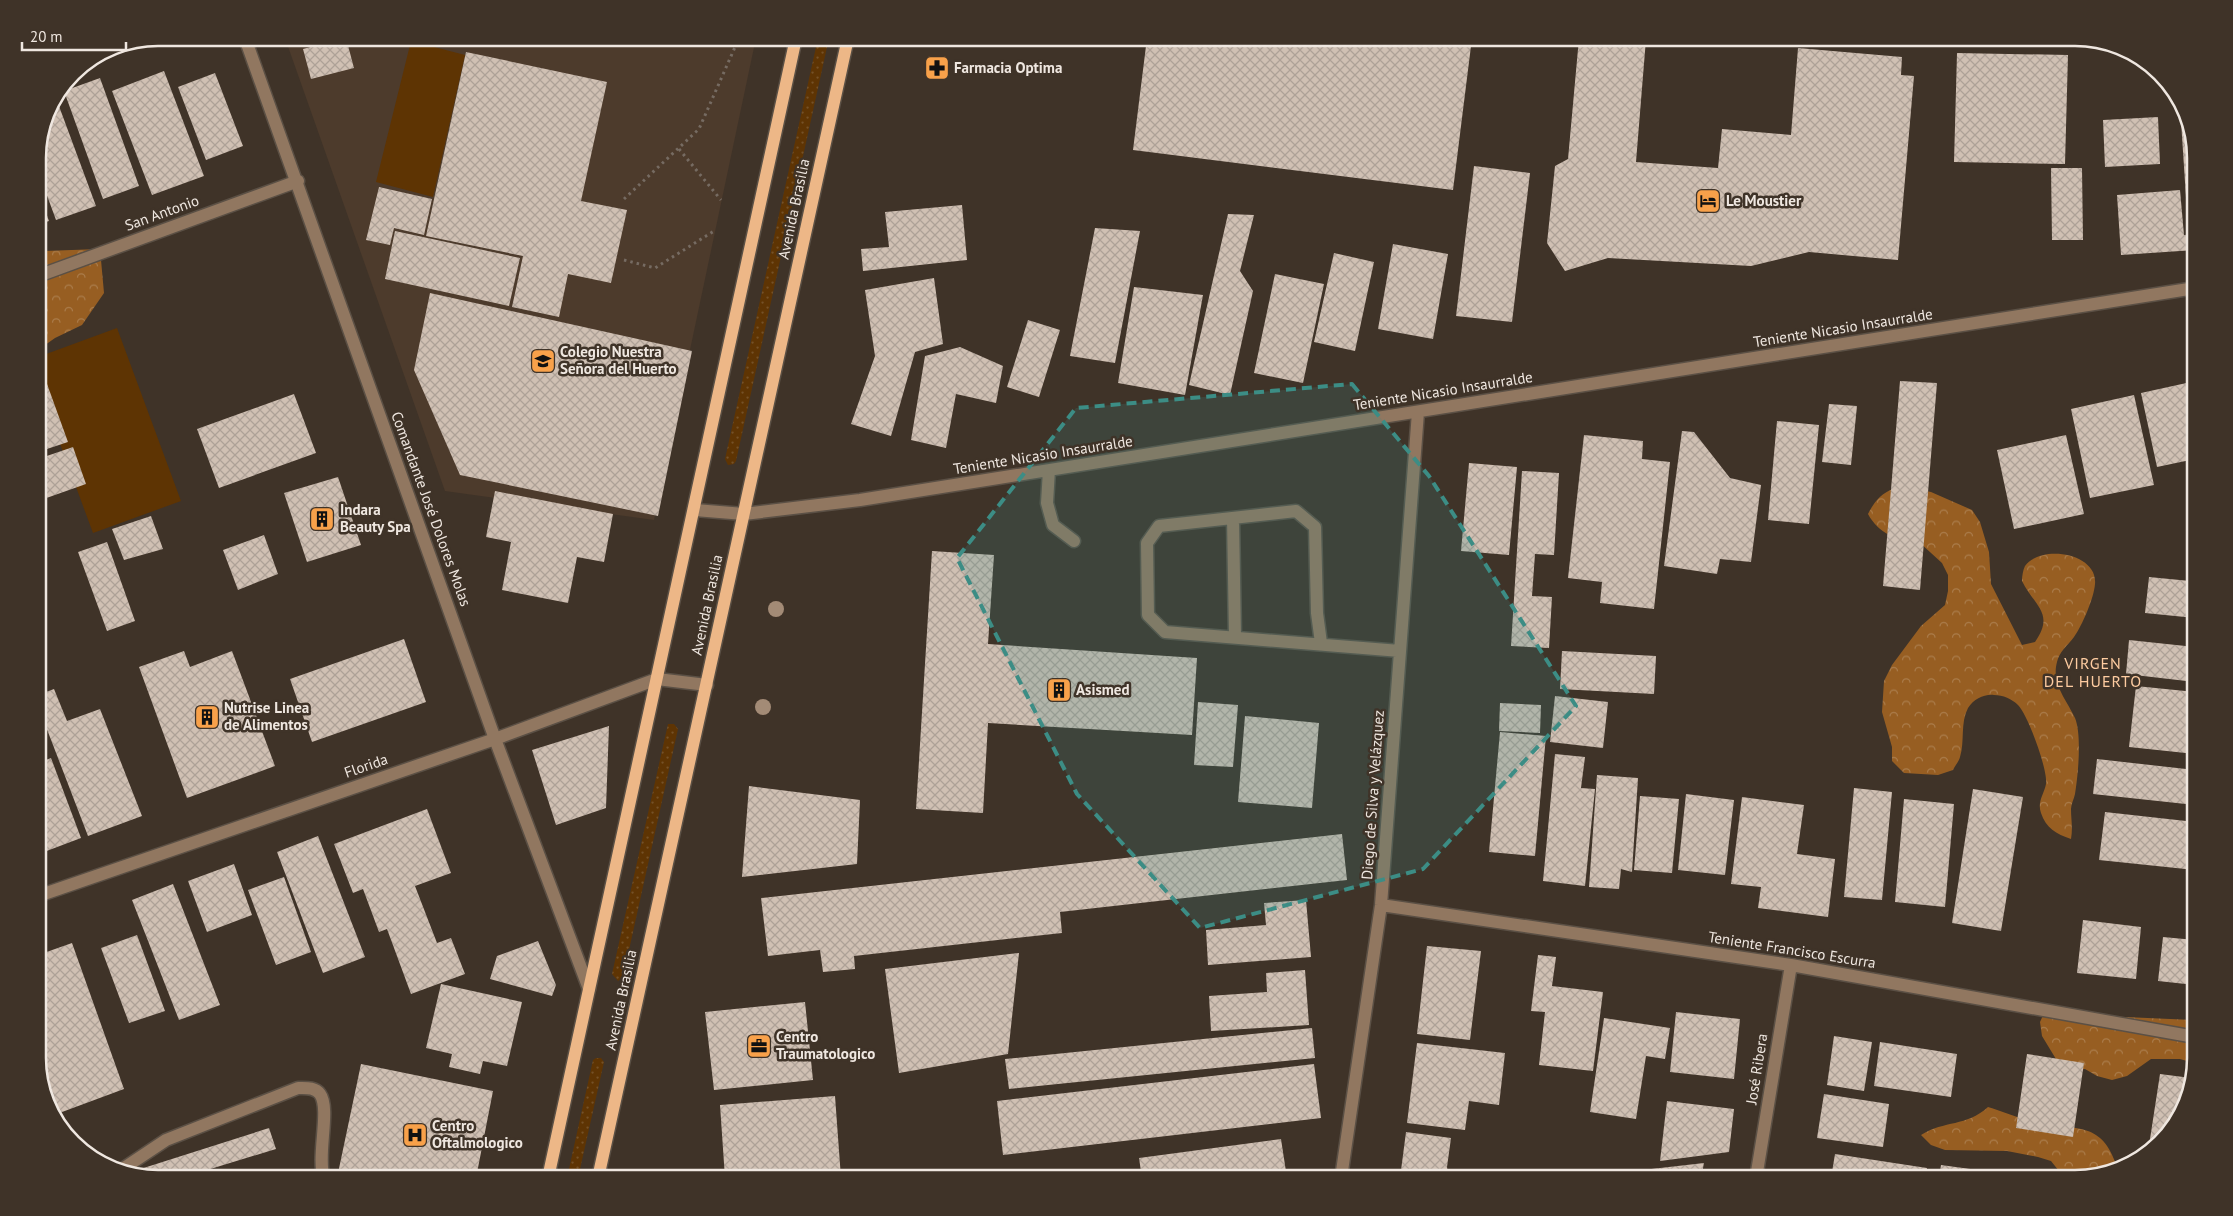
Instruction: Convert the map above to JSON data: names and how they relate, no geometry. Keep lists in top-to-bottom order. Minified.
{"streets":{"main road":["Avenida Brasilia"],"street":["San Antonio","Teniente Nicasio Insaurralde","Comandante José Dolores Molas","Florida","Diego de Silva y Velázquez","Teniente Francisco Escurra","José Ribera"]},"crossings":[["Avenida Brasilia","Teniente Nicasio Insaurralde"],["Avenida Brasilia","Florida"],["San Antonio","Comandante José Dolores Molas"],["Teniente Nicasio Insaurralde","Diego de Silva y Velázquez"],["Comandante José Dolores Molas","Florida"],["Diego de Silva y Velázquez","Teniente Francisco Escurra"],["Teniente Francisco Escurra","José Ribera"]],"districts":["VIRGEN DEL HUERTO"],"places":{"pharmacy":["Farmacia Optima"],"hotel":["Le Moustier"],"school or university":["Colegio Nuestra Señora del Huerto"],"building":["Indara Beauty Spa","Asismed","Nutrise Linea de Alimentos"],"office":["Centro Traumatologico"],"hospital":["Centro Oftalmologico"]},"scale_bar":"20 m"}
